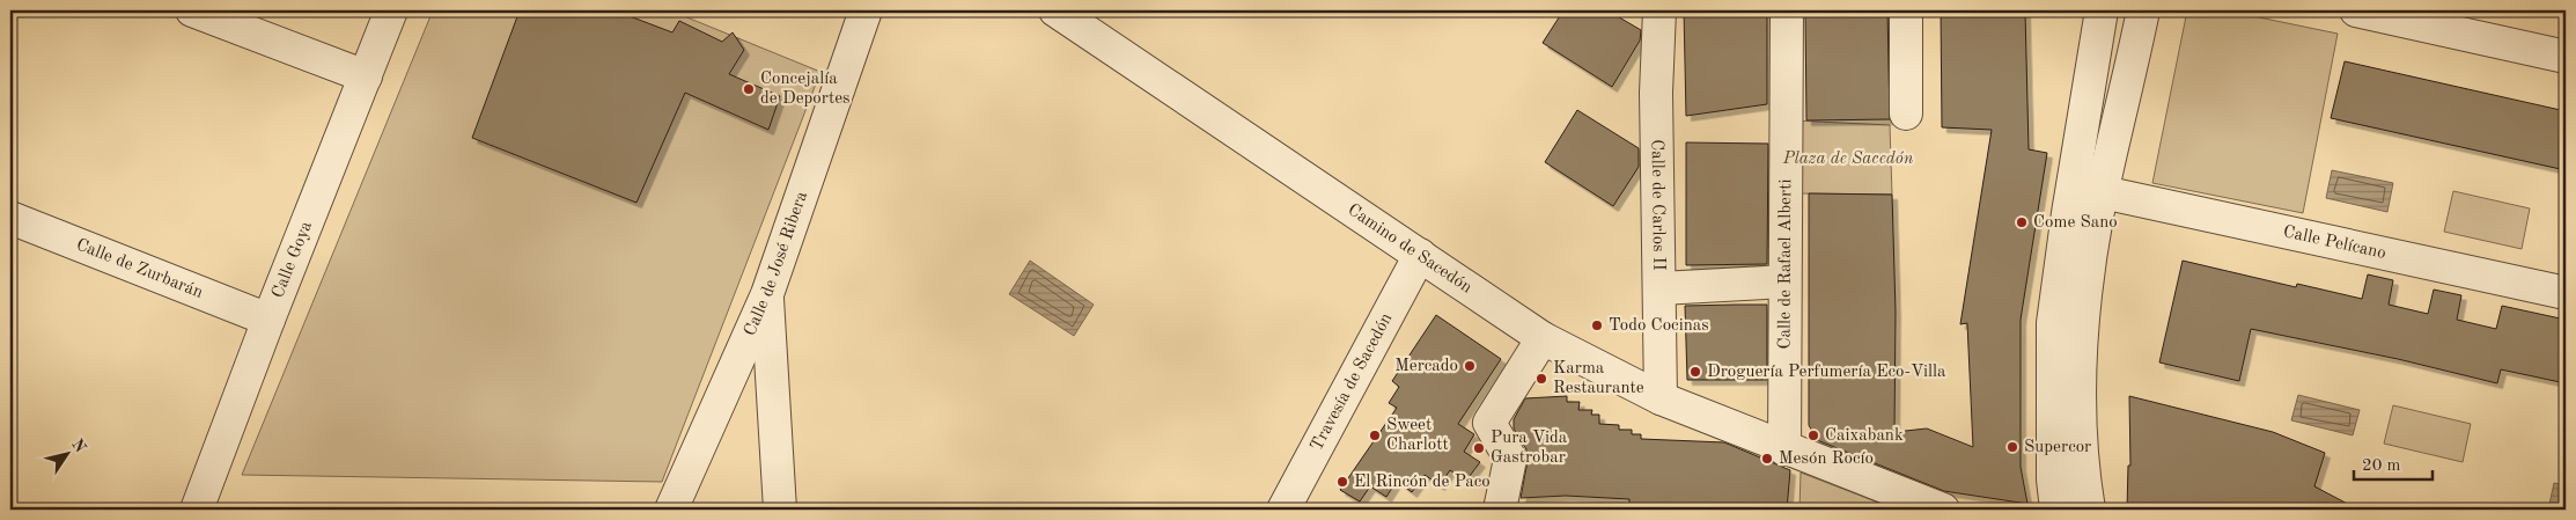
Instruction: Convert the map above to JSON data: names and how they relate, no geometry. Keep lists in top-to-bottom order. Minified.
{"streets":{"street":["Calle de Carlos II","Calle Pelícano","Camino de Sacedón","Calle Goya","Calle de José Ribera","Calle de Rafael Alberti","Calle de Zurbarán","Travesía de Sacedón"]},"crossings":[["Calle de Carlos II","Camino de Sacedón"],["Camino de Sacedón","Calle de Rafael Alberti"],["Camino de Sacedón","Travesía de Sacedón"],["Calle Goya","Calle de Zurbarán"]],"parks":["Plaza de Sacedón"],"places":["Concejalía de Deportes","Come Sano","Todo Cocinas","Mercado","Droguería Perfumería Eco-Villa","Karma Restaurante","Sweet Charlott","Caixabank","Supercor","Pura Vida Gastrobar","Mesón Rocío","El Rincón de Paco"],"scale_bar":"20 m","north":"top right"}
